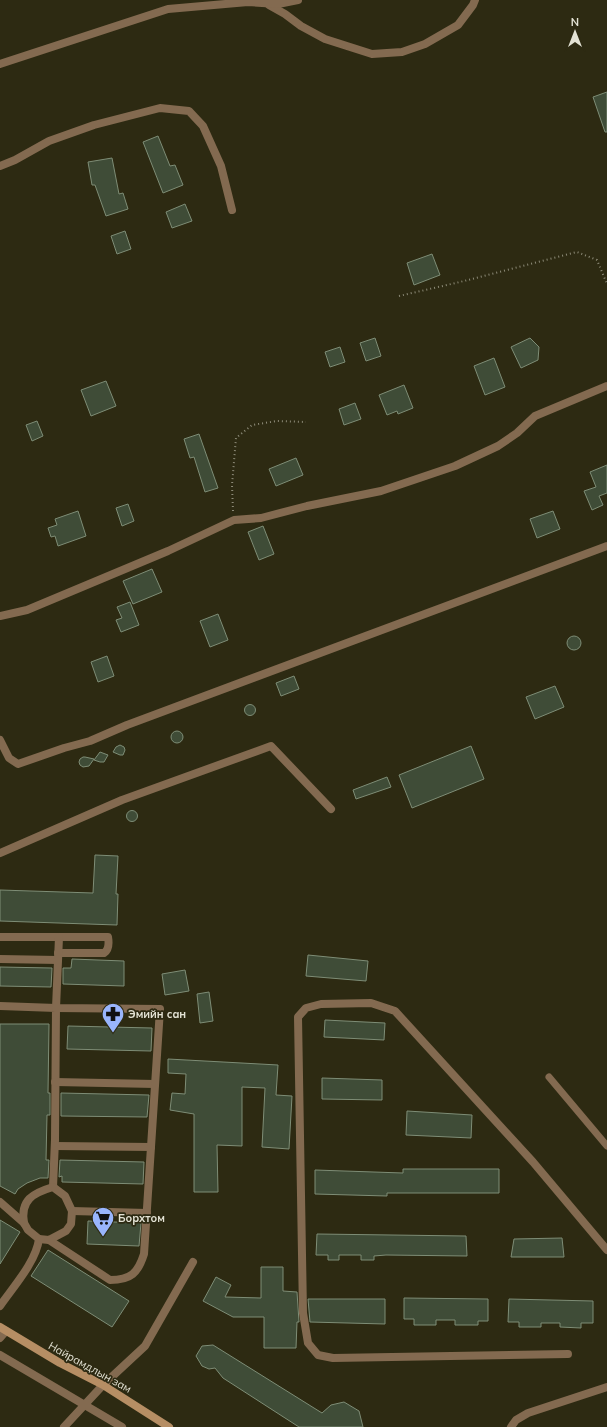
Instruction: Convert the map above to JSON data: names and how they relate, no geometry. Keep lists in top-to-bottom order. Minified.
{"streets":{"main road":["Найрамдлын зам"]},"places":{"pharmacy":["Эмийн сан"],"supermarket":["Борхтом"]},"north":"top"}
